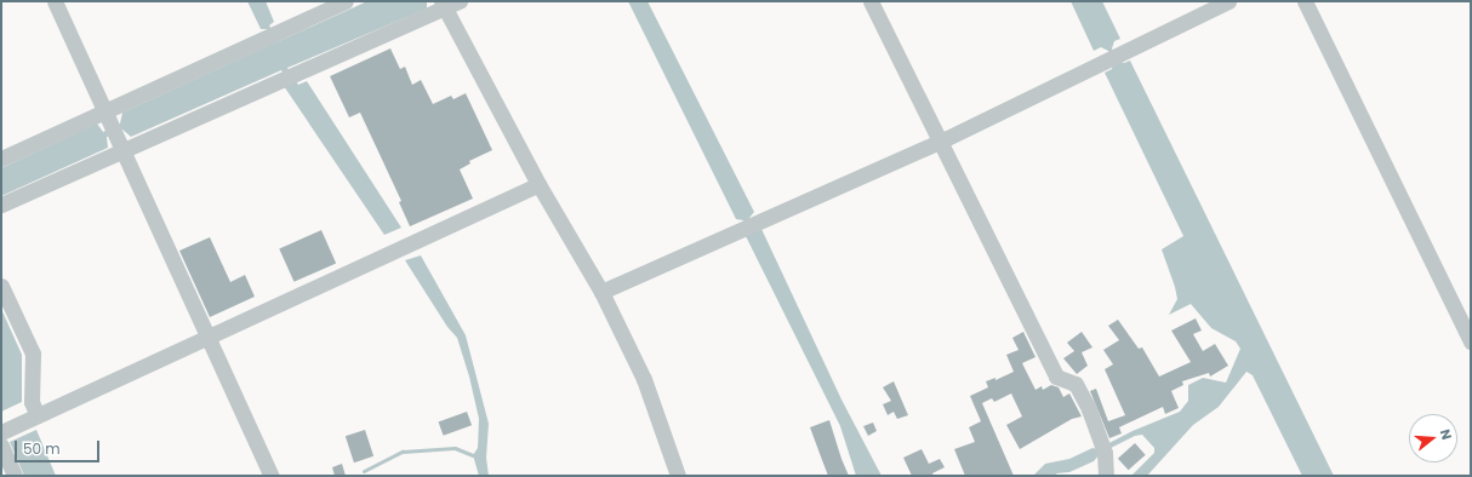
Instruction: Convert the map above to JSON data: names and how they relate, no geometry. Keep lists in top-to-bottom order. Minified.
{"scale_bar":"50 m","north":"right"}
